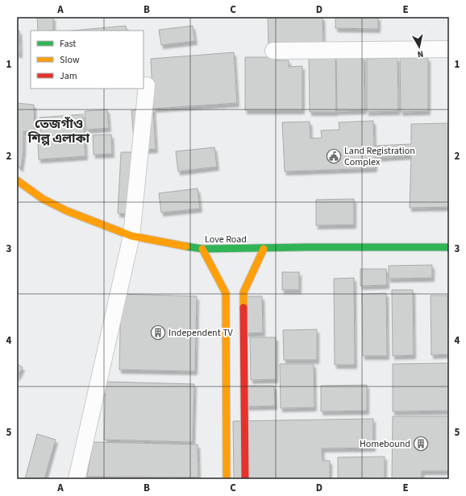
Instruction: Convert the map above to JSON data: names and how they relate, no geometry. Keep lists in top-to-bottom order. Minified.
{"streets":{"main road":["Love Road"]},"districts":["তেজগাঁও শিল্প এলাকা"],"places":{"public building":["Land Registration Complex"],"building":["Independent TV","Homebound"]},"legend":["Fast","Slow","Jam"],"north":"bottom","grid":{"columns":["A","B","C","D","E"],"rows":["1","2","3","4","5"]}}
